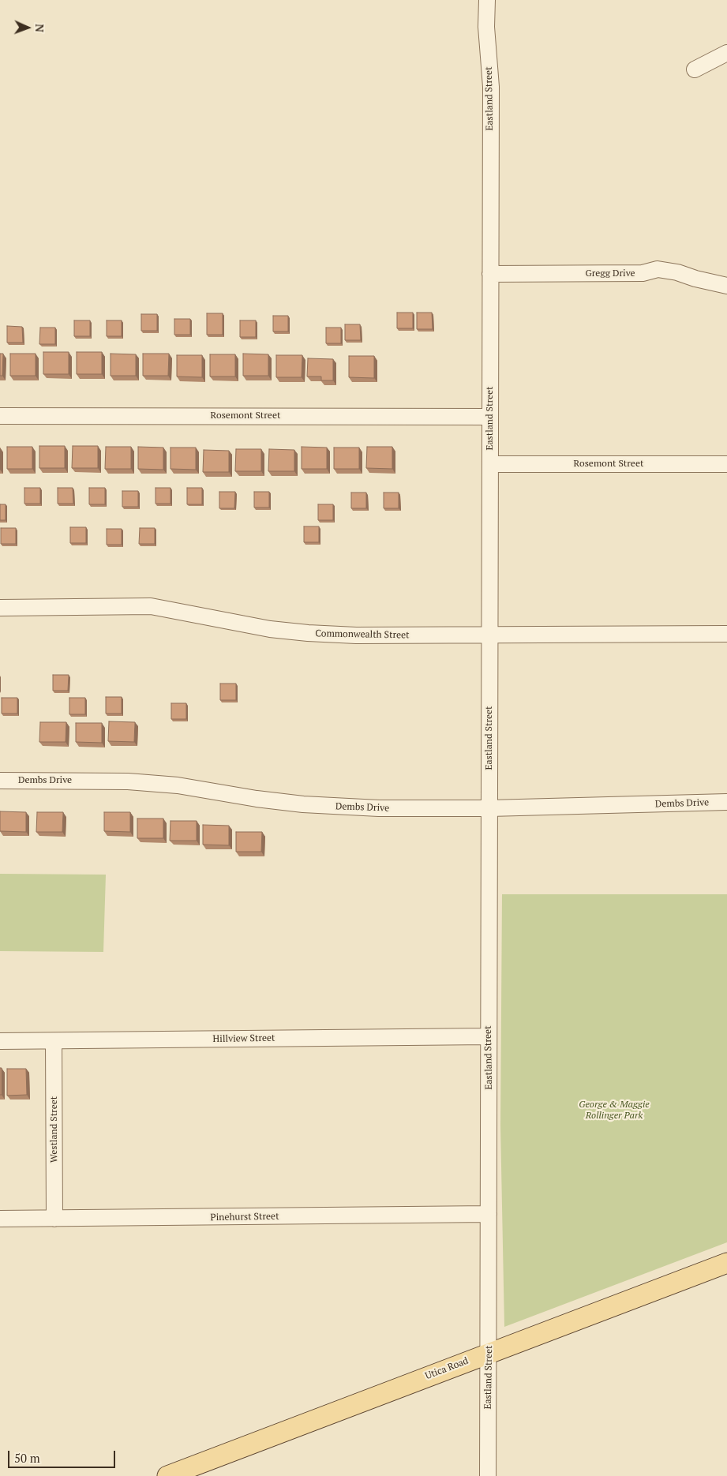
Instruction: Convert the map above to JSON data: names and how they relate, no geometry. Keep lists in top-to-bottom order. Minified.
{"streets":{"main road":["Utica Road"],"street":["Eastland Street","Gregg Drive","Rosemont Street","Commonwealth Street","Dembs Drive","Hillview Street","Westland Street","Pinehurst Street"]},"crossings":[["Eastland Street","Gregg Drive"],["Eastland Street","Rosemont Street"],["Eastland Street","Commonwealth Street"],["Eastland Street","Dembs Drive"],["Eastland Street","Hillview Street"],["Eastland Street","Pinehurst Street"],["Eastland Street","Utica Road"],["Hillview Street","Westland Street"],["Westland Street","Pinehurst Street"]],"parks":["George & Maggie Rollinger Park"],"scale_bar":"50 m","north":"right"}
